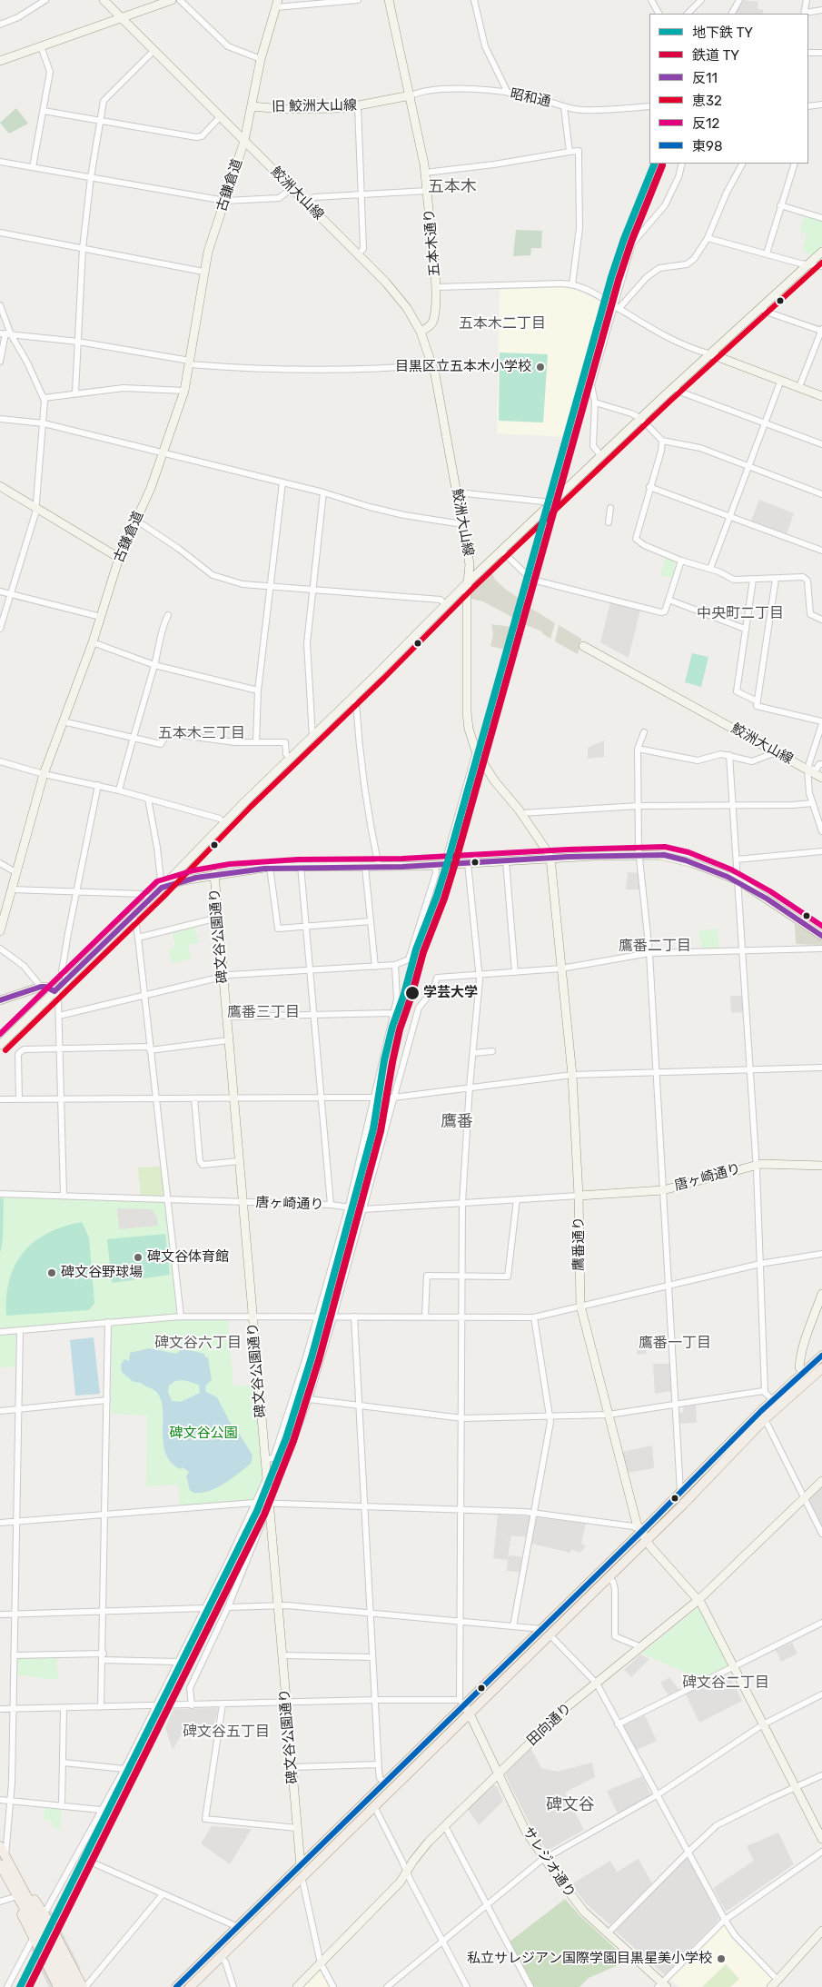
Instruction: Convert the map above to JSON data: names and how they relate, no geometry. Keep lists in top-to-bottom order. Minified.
{"streets":{"street":["昭和通","旧 鮫洲大山線","古鎌倉道","鮫洲大山線","五本木通り","碑文谷公園通り","唐ヶ崎通り","鷹番通り","田向通り","サレジオ通り"]},"crossings":[["昭和通","旧 鮫洲大山線"],["昭和通","五本木通り"],["旧 鮫洲大山線","古鎌倉道"],["旧 鮫洲大山線","鮫洲大山線"],["旧 鮫洲大山線","五本木通り"],["古鎌倉道","鮫洲大山線"],["鮫洲大山線","五本木通り"],["鮫洲大山線","鷹番通り"],["碑文谷公園通り","唐ヶ崎通り"],["唐ヶ崎通り","鷹番通り"],["鷹番通り","田向通り"],["田向通り","サレジオ通り"]],"districts":["五本木","五本木二丁目","中央町二丁目","五本木三丁目","鷹番二丁目","鷹番三丁目","鷹番","碑文谷六丁目","鷹番一丁目","碑文谷二丁目","碑文谷五丁目","碑文谷"],"parks":["碑文谷公園"],"places":["目黒区立五本木小学校","学芸大学","碑文谷体育館","碑文谷野球場","私立サレジアン国際学園目黒星美小学校"],"lines":["metro line TY","rail line TY","transit line 恵32","transit line 反12","transit line 反11","transit line 東98"],"legend":["地下鉄 TY","鉄道 TY","反11","恵32","反12","東98"]}
